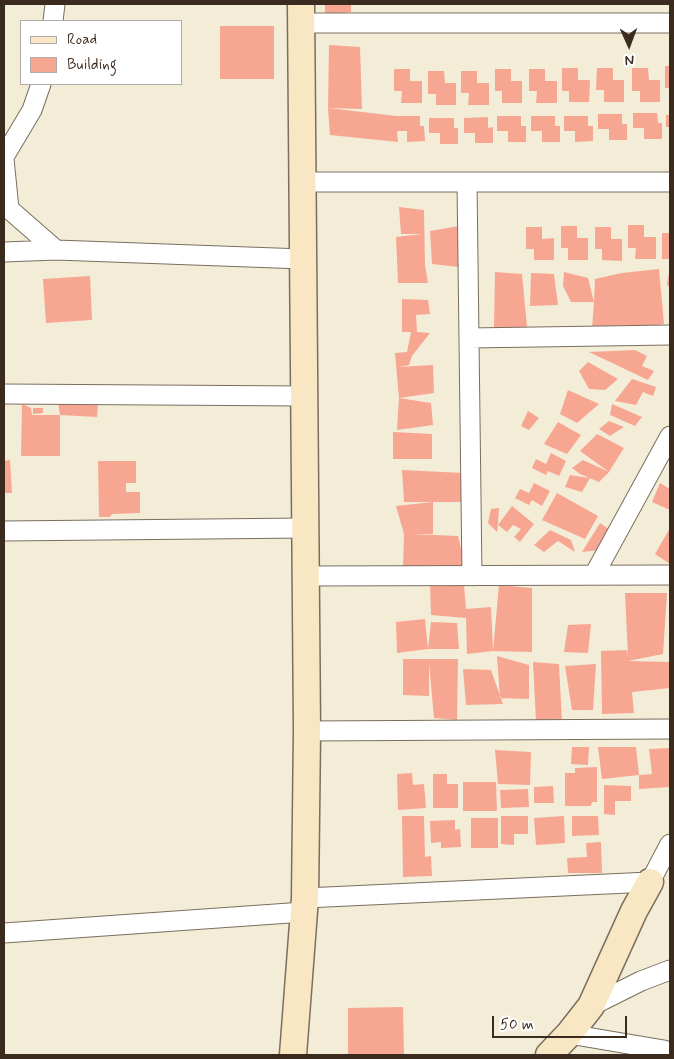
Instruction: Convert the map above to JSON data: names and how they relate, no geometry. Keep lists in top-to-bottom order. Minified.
{"legend":["Road","Building"],"scale_bar":"50 m","north":"bottom"}
